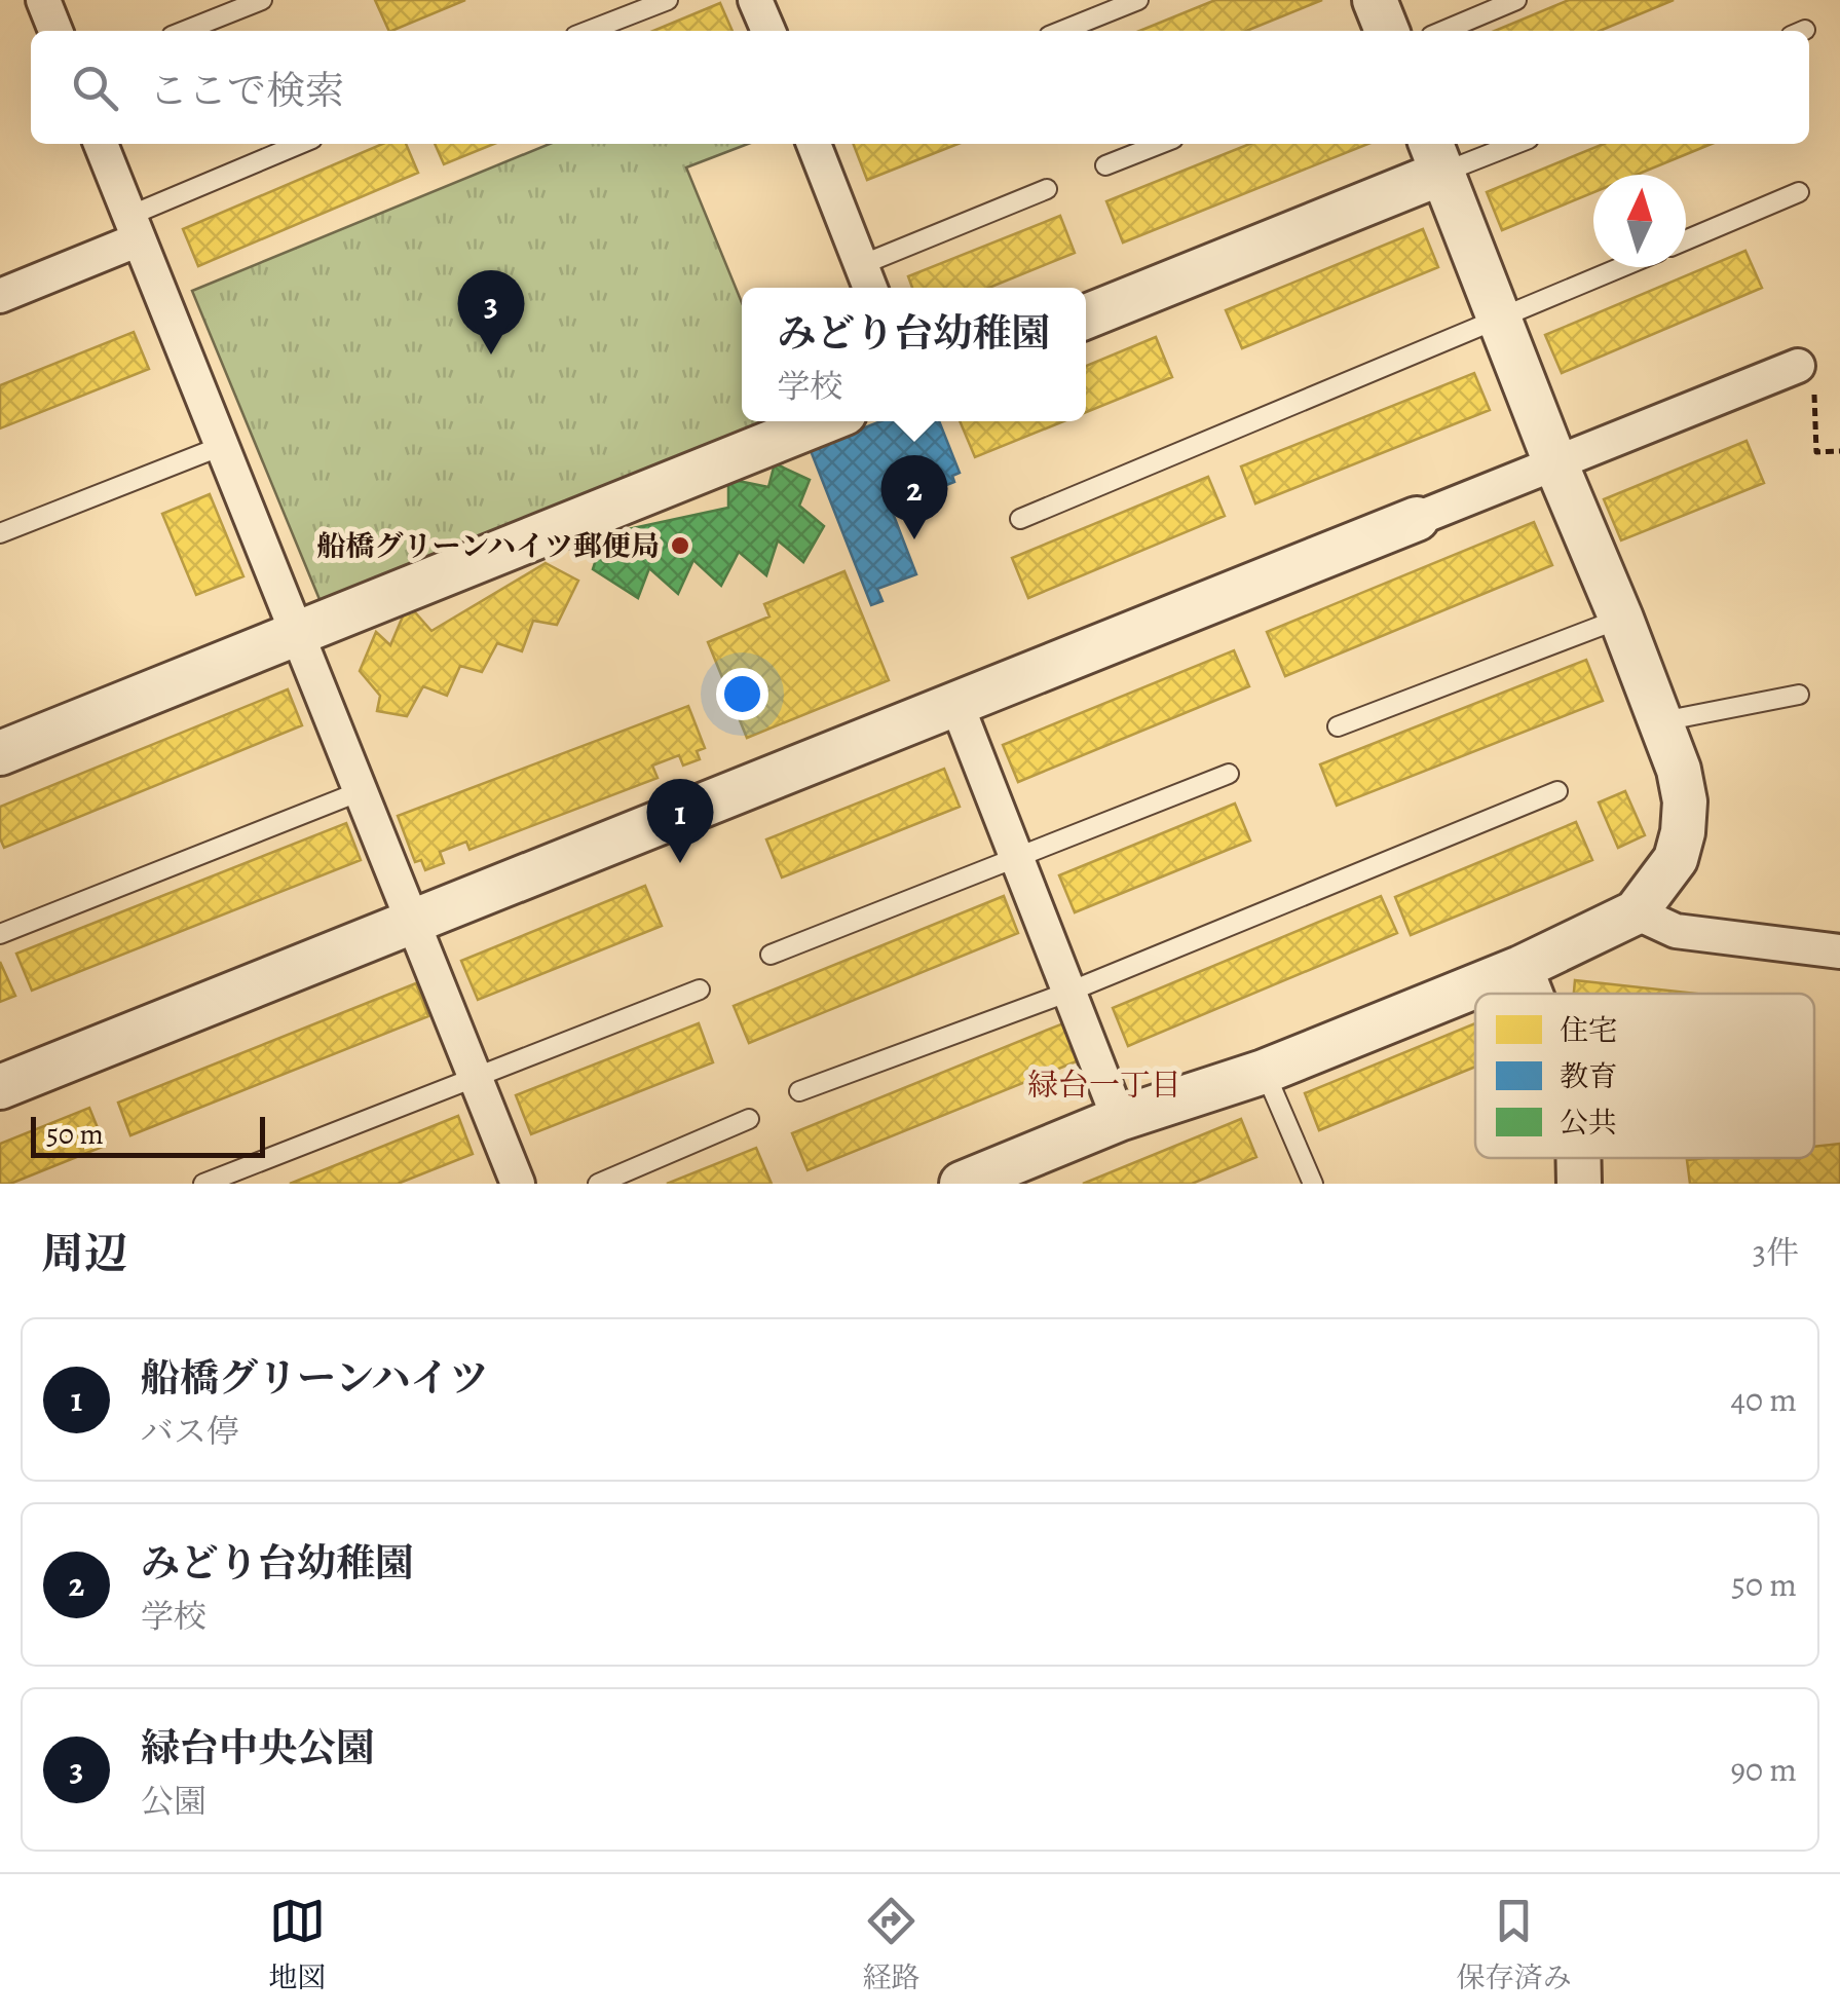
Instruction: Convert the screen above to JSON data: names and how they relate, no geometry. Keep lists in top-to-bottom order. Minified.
{"districts":["緑台一丁目"],"places":["船橋グリーンハイツ郵便局"],"legend":["住宅","教育","公共"],"scale_bar":"50 m","north":"top","page":{"search":"ここで検索","pins":["3","2","1"],"popup":["みどり台幼稚園","学校"],"scale":"50 m","heading":["周辺","3件"],"list":[{"mark":"1","name":"船橋グリーンハイツ","note":"バス停","value":"40 m"},{"mark":"2","name":"みどり台幼稚園","note":"学校","value":"50 m"},{"mark":"3","name":"緑台中央公園","note":"公園","value":"90 m"}],"nav":["地図","経路","保存済み"]}}
